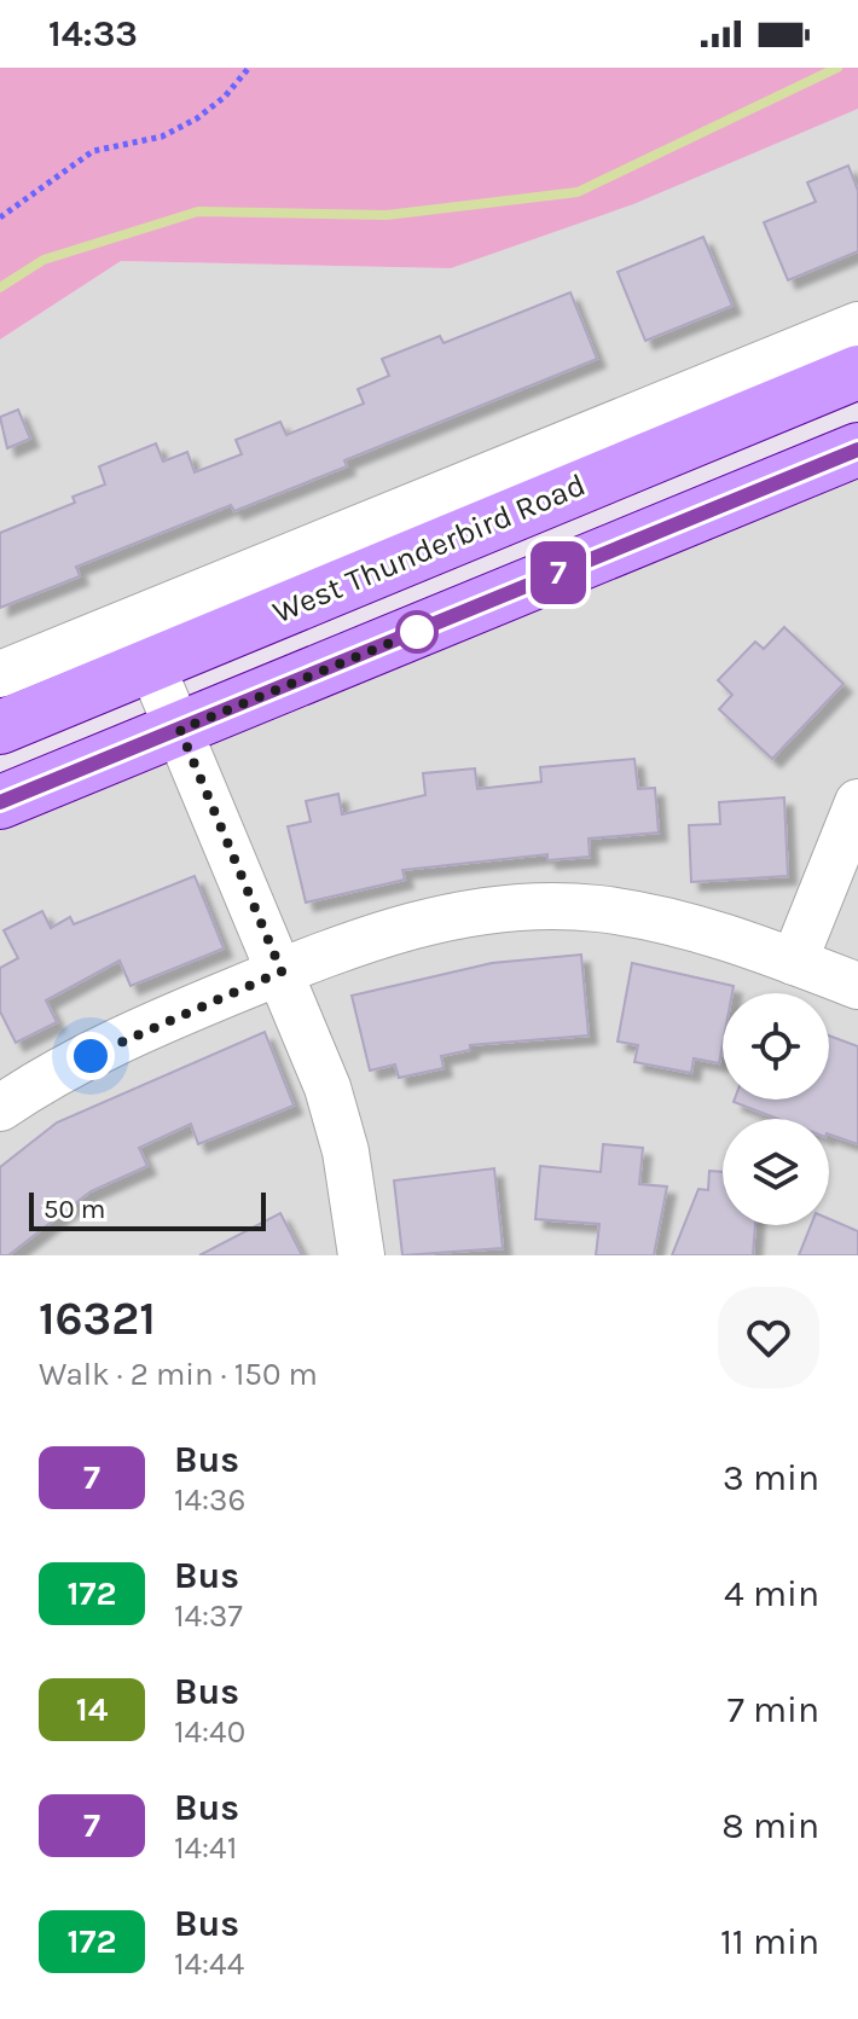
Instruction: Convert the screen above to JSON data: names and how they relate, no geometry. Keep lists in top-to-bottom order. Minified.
{"streets":{"main road":["West Thunderbird Road"]},"lines":["bus line 7"],"scale_bar":"50 m","page":{"status":"14:33","on_map":"7","scale":"50 m","heading":["16321","Walk · 2 min · 150 m"],"list":[{"mark":"7","name":"Bus","note":"14:36","value":"3 min"},{"mark":"172","name":"Bus","note":"14:37","value":"4 min"},{"mark":"14","name":"Bus","note":"14:40","value":"7 min"},{"mark":"7","name":"Bus","note":"14:41","value":"8 min"},{"mark":"172","name":"Bus","note":"14:44","value":"11 min"}]}}
